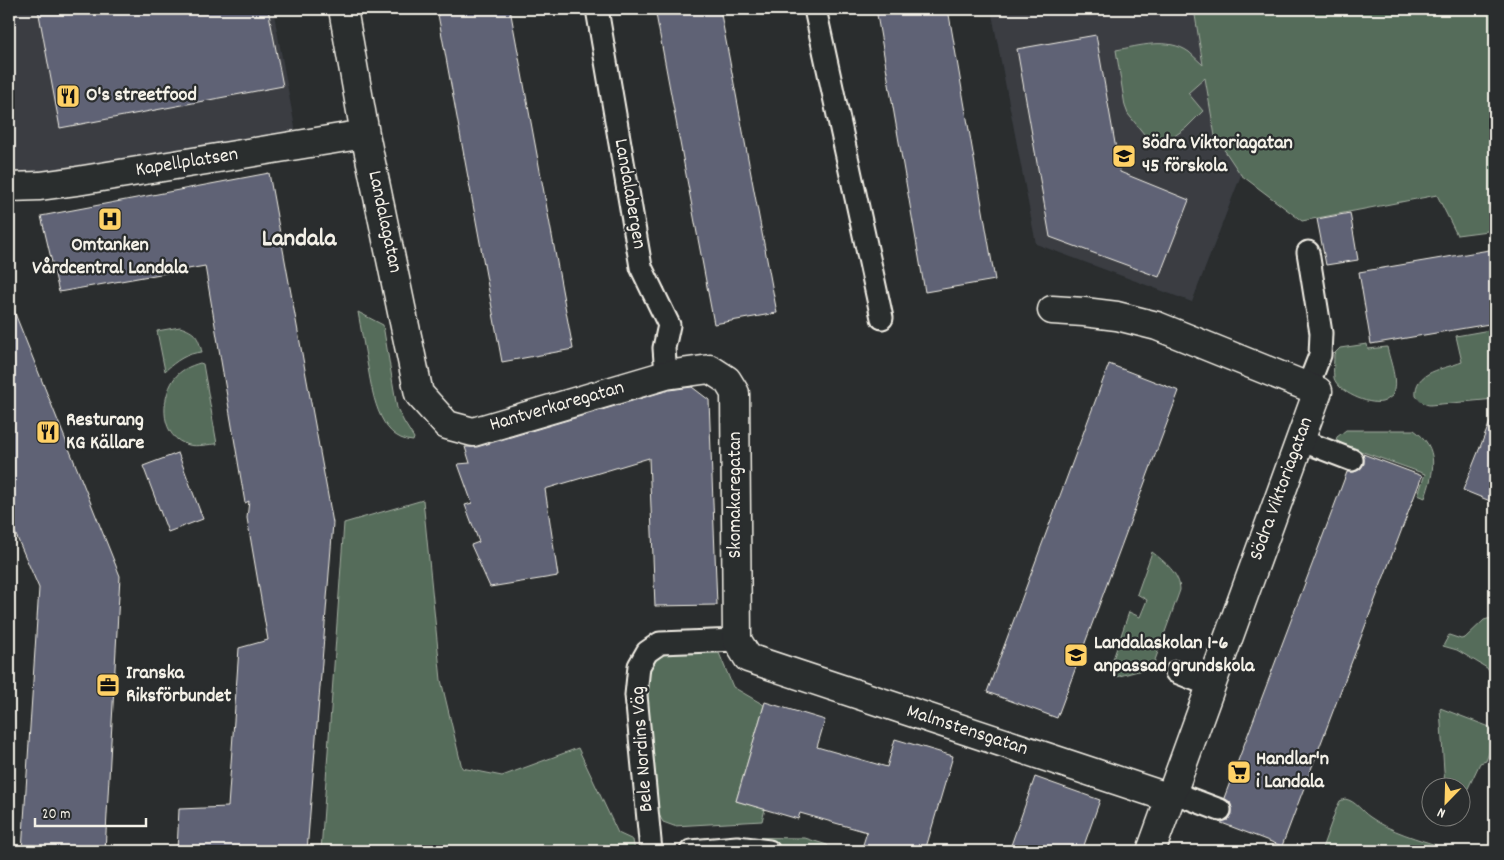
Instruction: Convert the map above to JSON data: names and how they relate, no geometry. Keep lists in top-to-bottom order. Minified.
{"streets":{"street":["Kapellplatsen","Landalagatan","Hantverkaregatan","Södra Viktoriagatan","Skomakaregatan","Malmstensgatan"],"lane":["Landalabergen","Bele Nordins Väg"]},"crossings":[["Kapellplatsen","Landalagatan"],["Landalabergen","Hantverkaregatan"],["Landalabergen","Skomakaregatan"],["Landalagatan","Hantverkaregatan"],["Hantverkaregatan","Skomakaregatan"],["Södra Viktoriagatan","Malmstensgatan"],["Skomakaregatan","Malmstensgatan"],["Skomakaregatan","Bele Nordins Väg"],["Malmstensgatan","Bele Nordins Väg"]],"districts":["Landala"],"places":{"restaurant":["O's streetfood","Resturang KG Källare"],"school or university":["Södra Viktoriagatan 45 förskola","Landalaskolan 1-6 anpassad grundskola"],"hospital":["Omtanken Vårdcentral Landala"],"office":["Iranska Riksförbundet"],"supermarket":["Handlar'n i Landala"]},"scale_bar":"20 m","north":"bottom left"}
